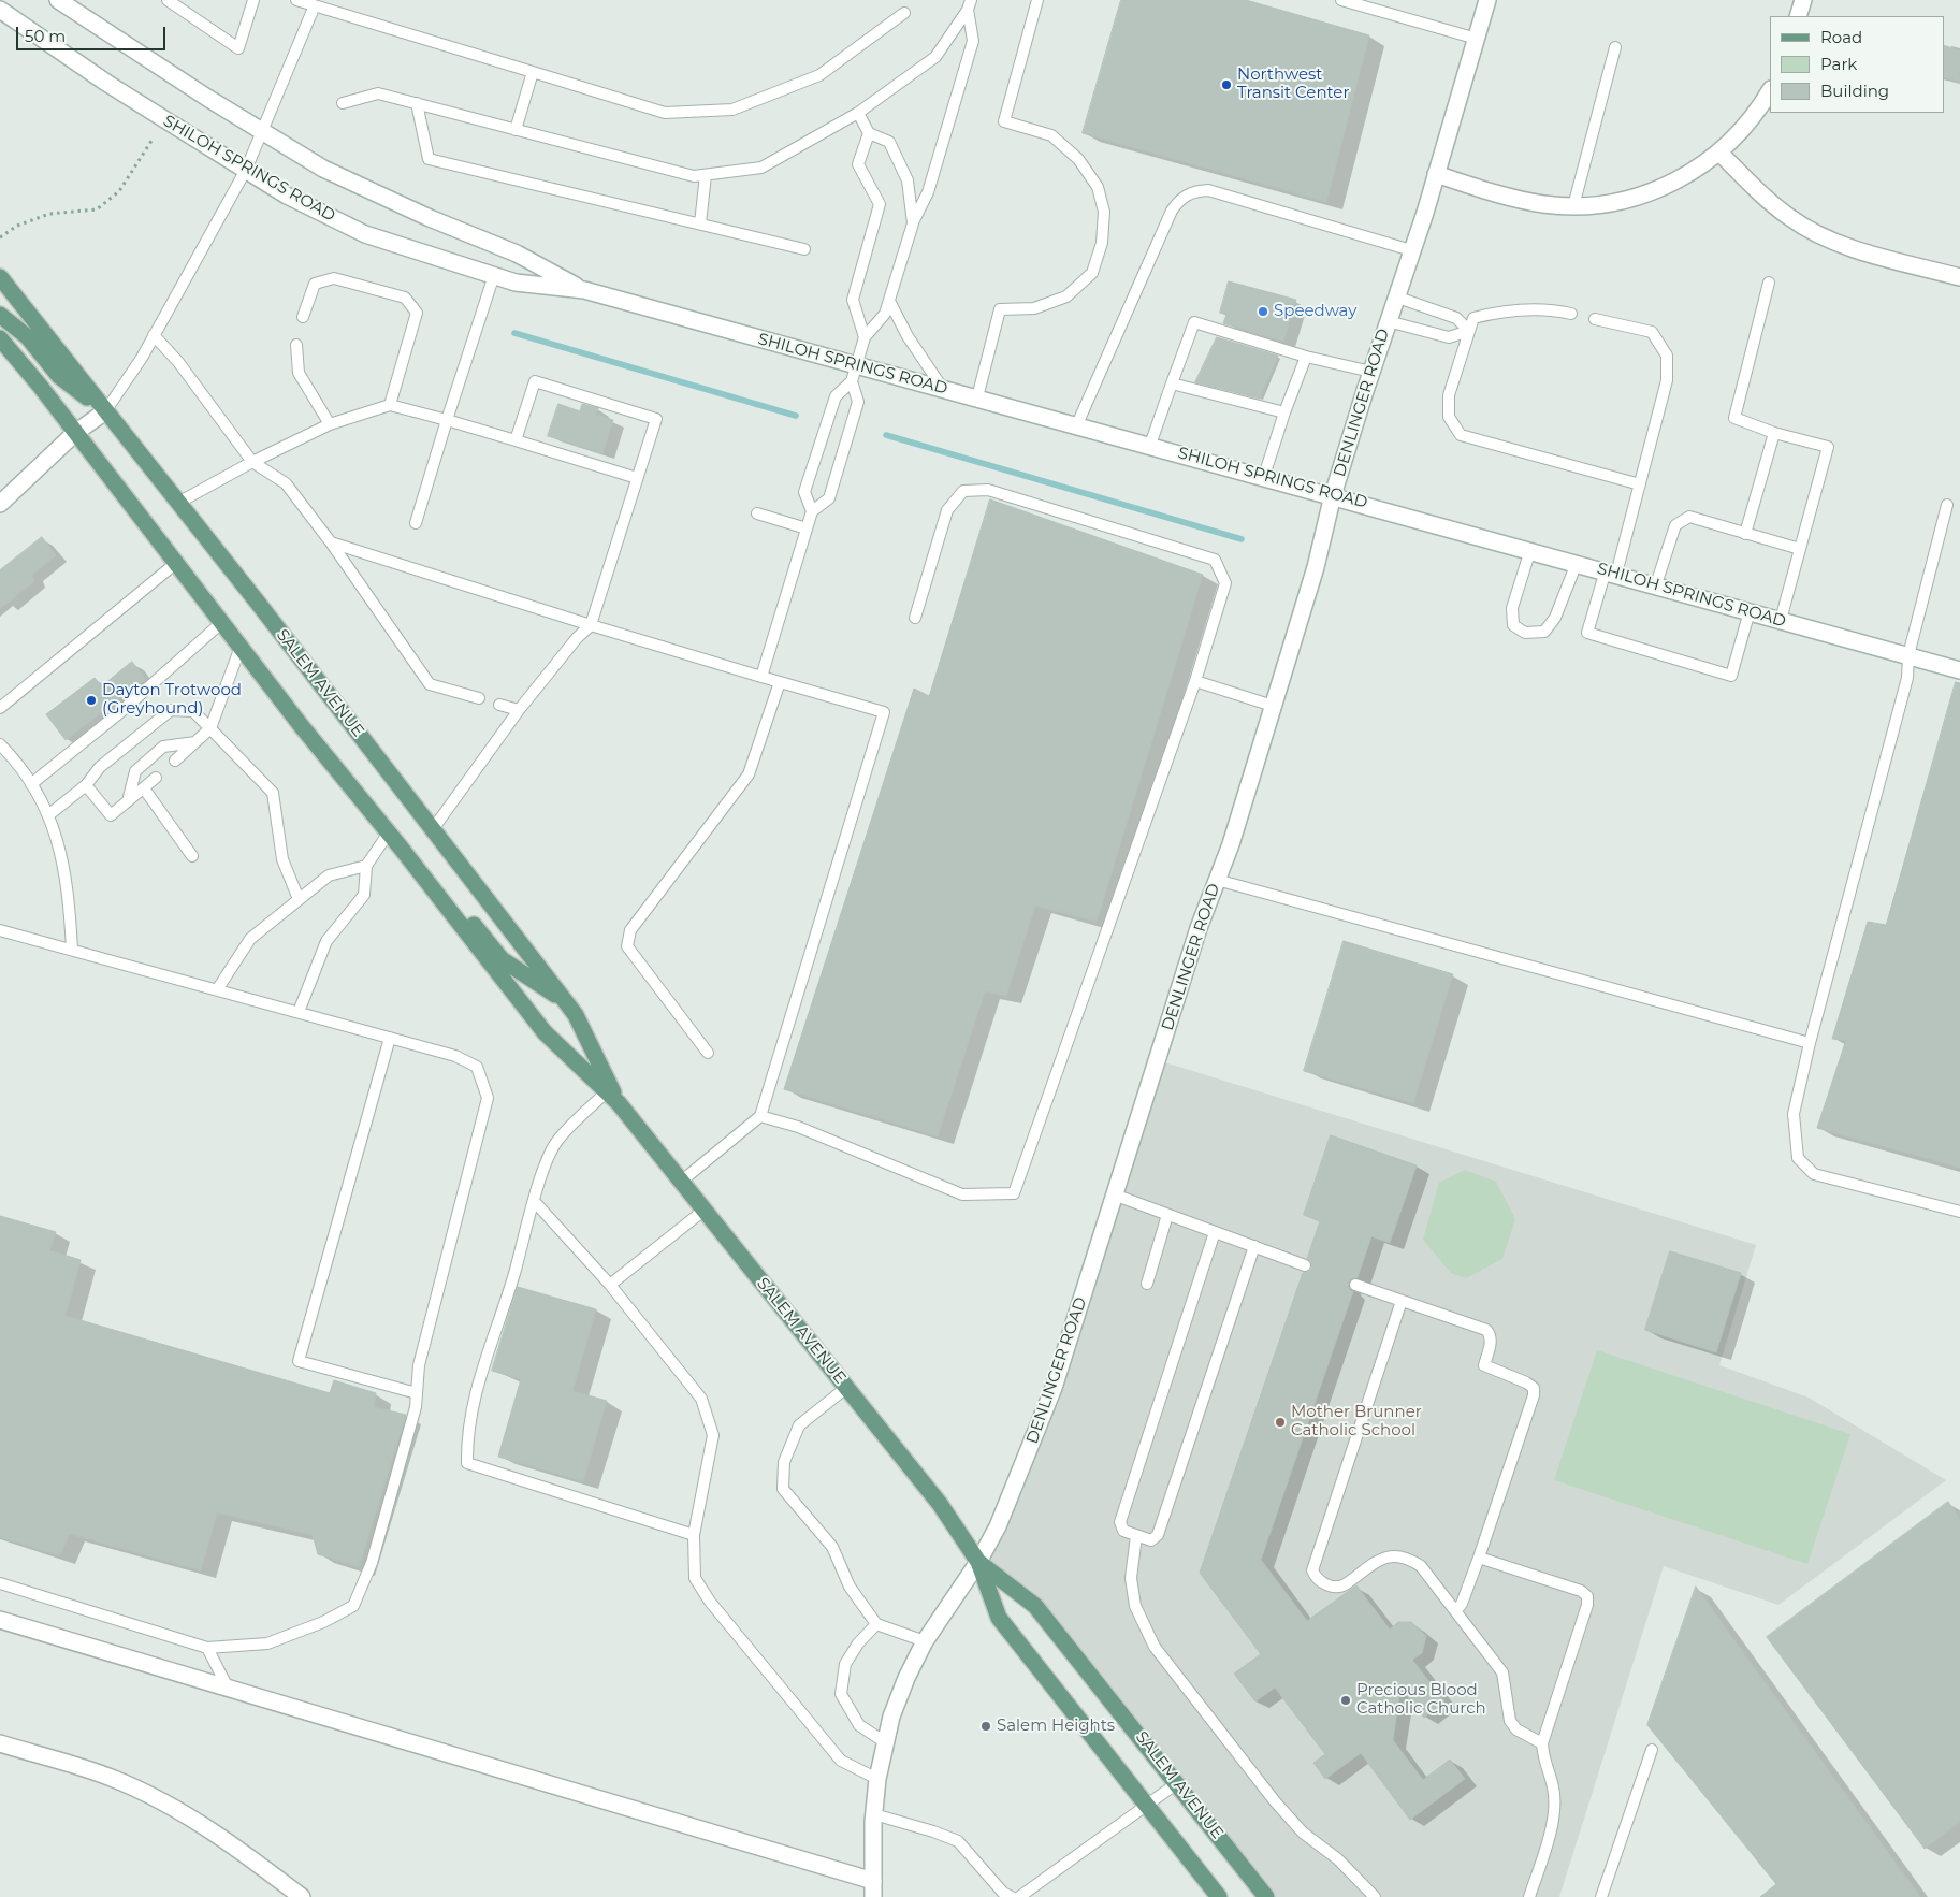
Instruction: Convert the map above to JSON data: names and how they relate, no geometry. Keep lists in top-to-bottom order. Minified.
{"streets":{"main road":["SALEM AVENUE"],"street":["SHILOH SPRINGS ROAD","DENLINGER ROAD"]},"crossings":[["SHILOH SPRINGS ROAD","DENLINGER ROAD"],["DENLINGER ROAD","SALEM AVENUE"]],"places":["Northwest Transit Center","Speedway","Dayton Trotwood (Greyhound)","Mother Brunner Catholic School","Precious Blood Catholic Church","Salem Heights"],"legend":["Road","Park","Building"],"scale_bar":"50 m"}
